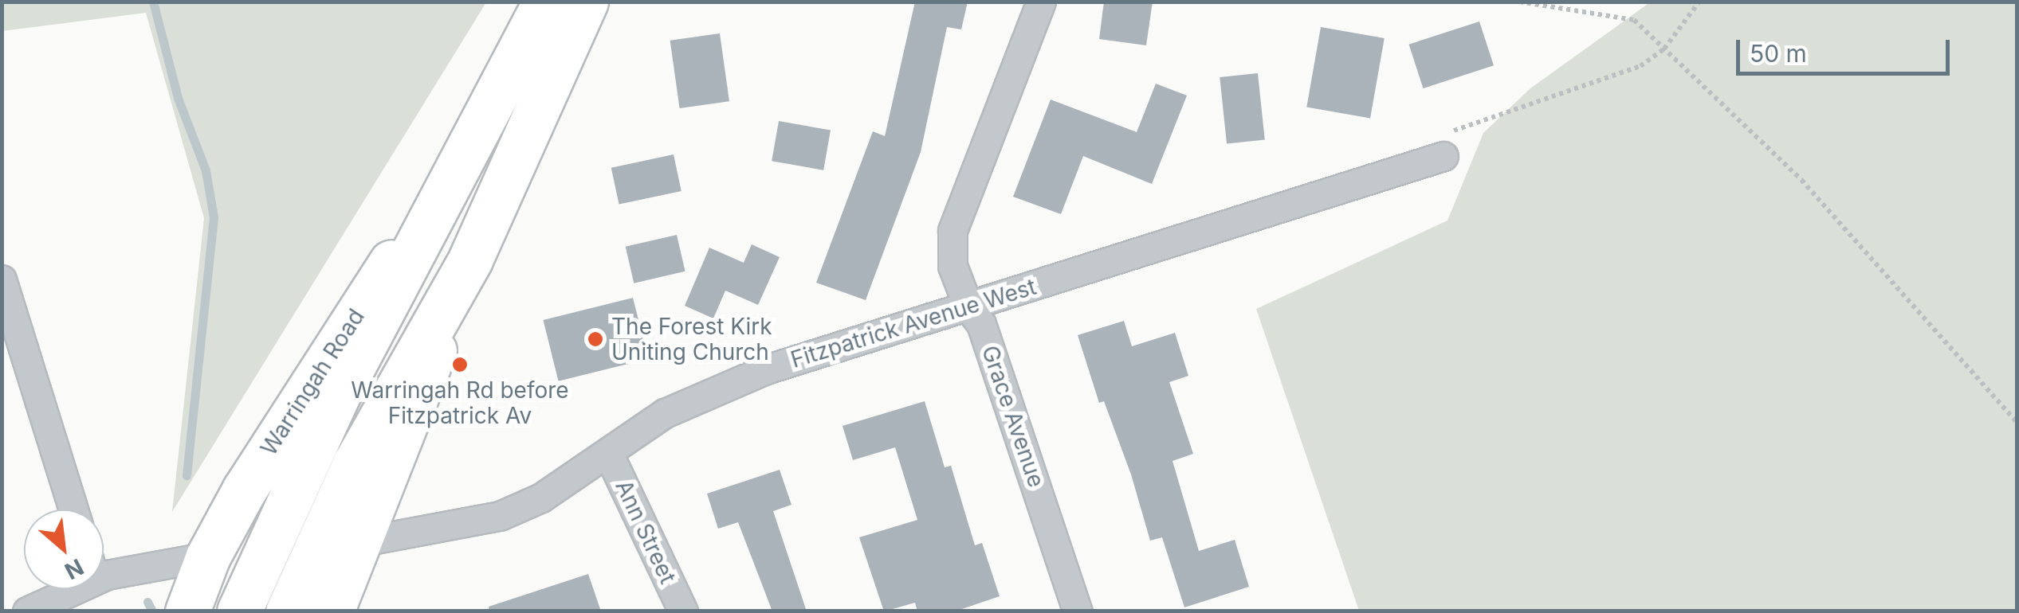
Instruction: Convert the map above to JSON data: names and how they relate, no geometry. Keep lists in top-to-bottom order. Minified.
{"streets":{"main road":["Warringah Road"],"street":["Fitzpatrick Avenue West","Grace Avenue","Ann Street"]},"crossings":[["Fitzpatrick Avenue West","Grace Avenue"],["Fitzpatrick Avenue West","Ann Street"]],"places":["The Forest Kirk Uniting Church","Warringah Rd before Fitzpatrick Av"],"scale_bar":"50 m","north":"bottom right"}
